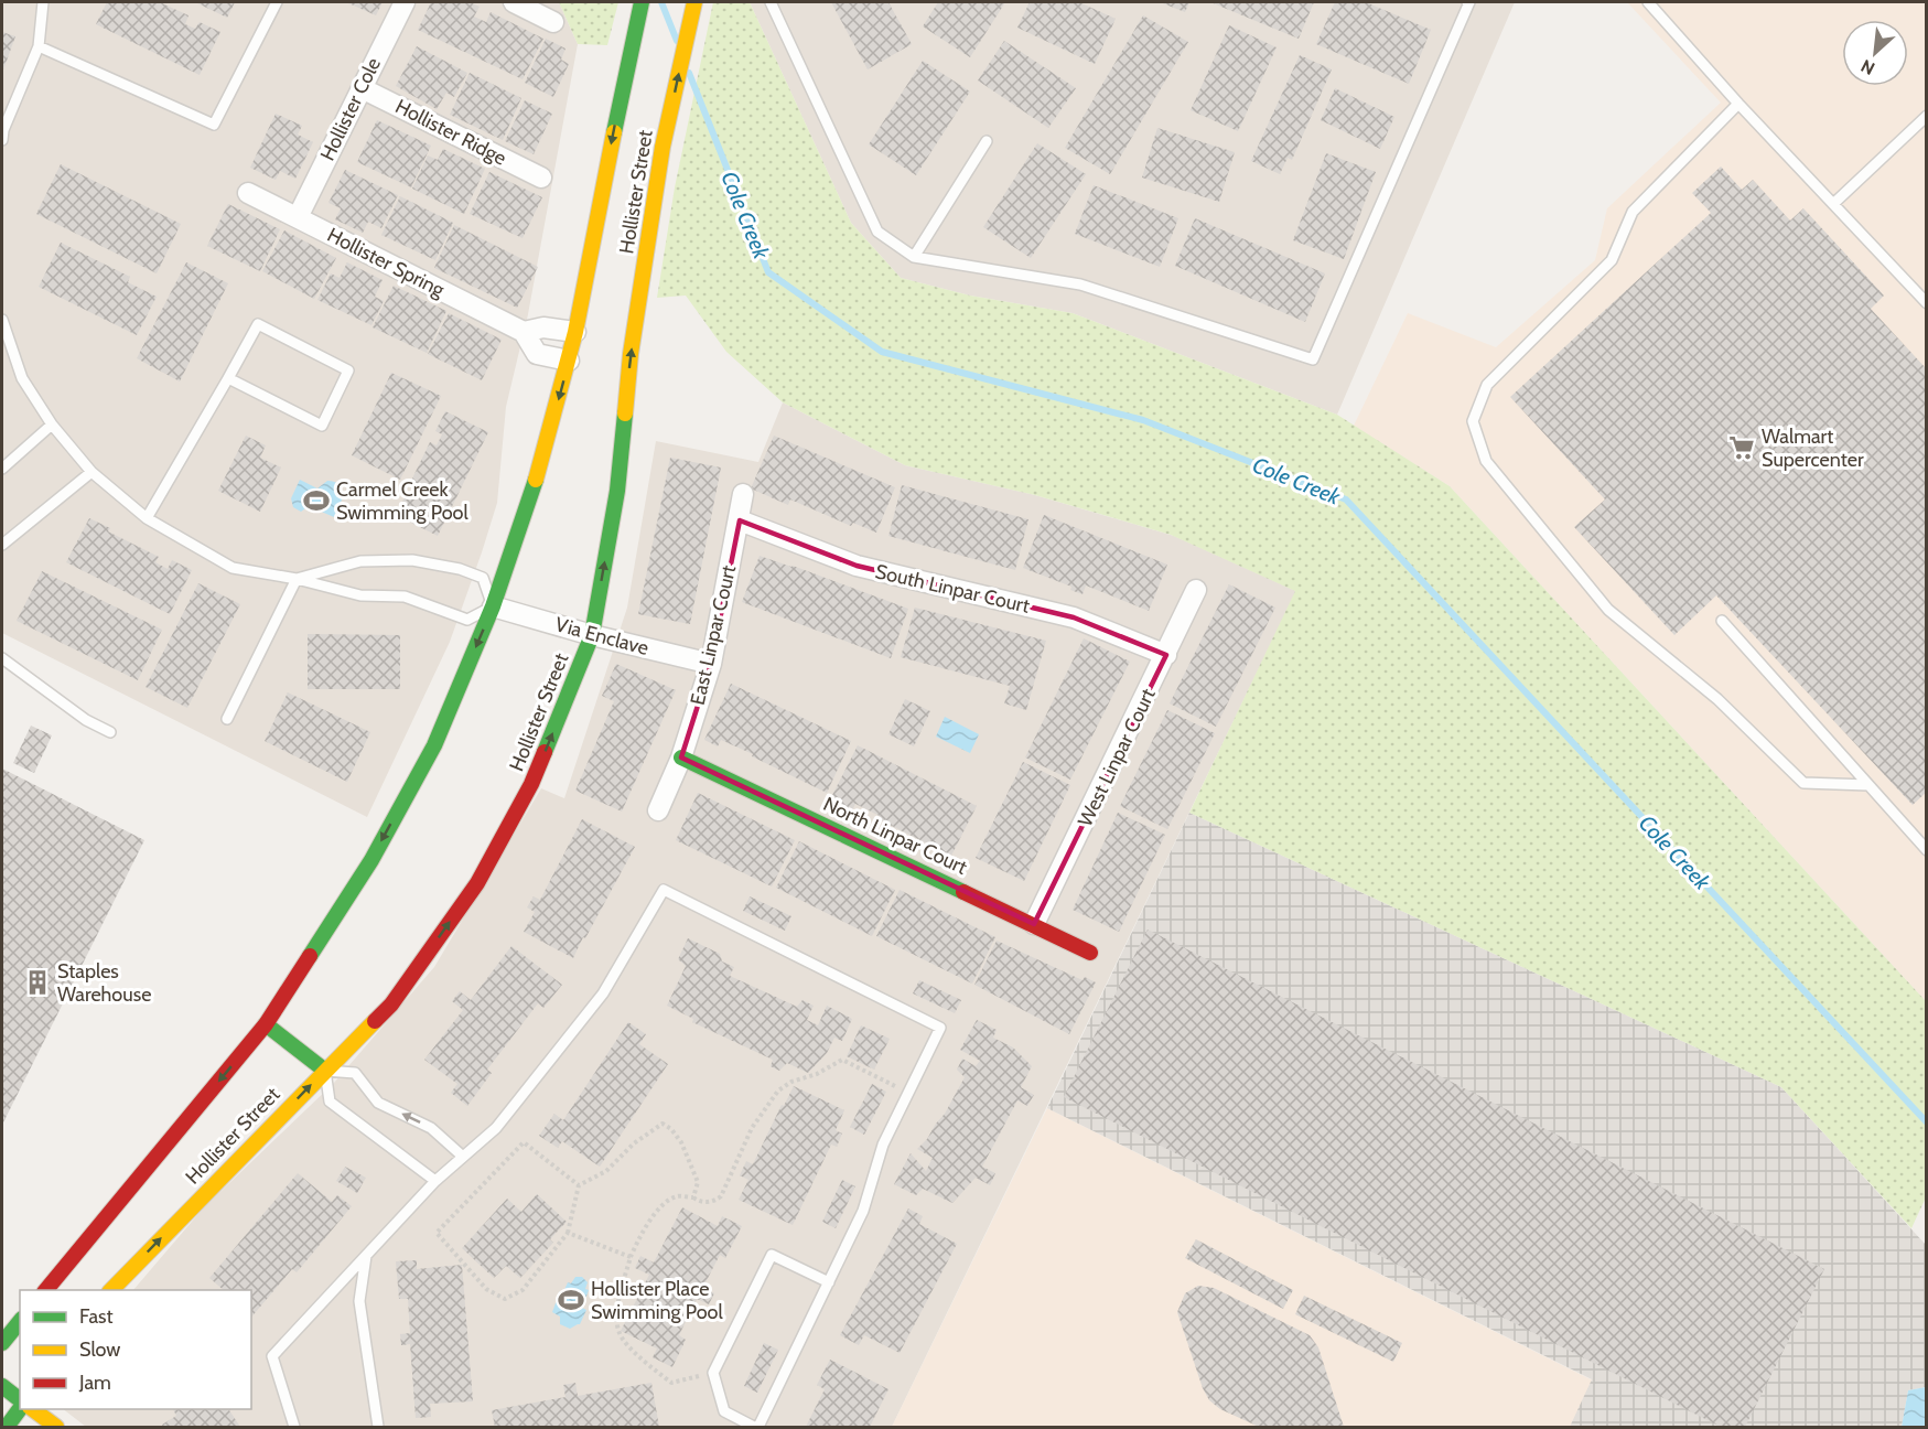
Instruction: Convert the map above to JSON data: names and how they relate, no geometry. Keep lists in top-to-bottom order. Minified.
{"streets":{"main road":["Hollister Street","North Linpar Court"],"street":["Hollister Cole","Hollister Ridge","Hollister Spring","South Linpar Court","East Linpar Court","Via Enclave","West Linpar Court"]},"crossings":[["Hollister Cole","Hollister Ridge"],["Hollister Cole","Hollister Spring"],["Hollister Street","Hollister Spring"],["Hollister Street","Via Enclave"],["South Linpar Court","East Linpar Court"],["South Linpar Court","West Linpar Court"],["East Linpar Court","Via Enclave"],["East Linpar Court","North Linpar Court"],["West Linpar Court","North Linpar Court"]],"water":["Cole Creek"],"places":{"supermarket":["Walmart Supercenter"],"sports":["Carmel Creek Swimming Pool","Hollister Place Swimming Pool"],"building":["Staples Warehouse"]},"legend":["Fast","Slow","Jam"],"north":"bottom left"}
